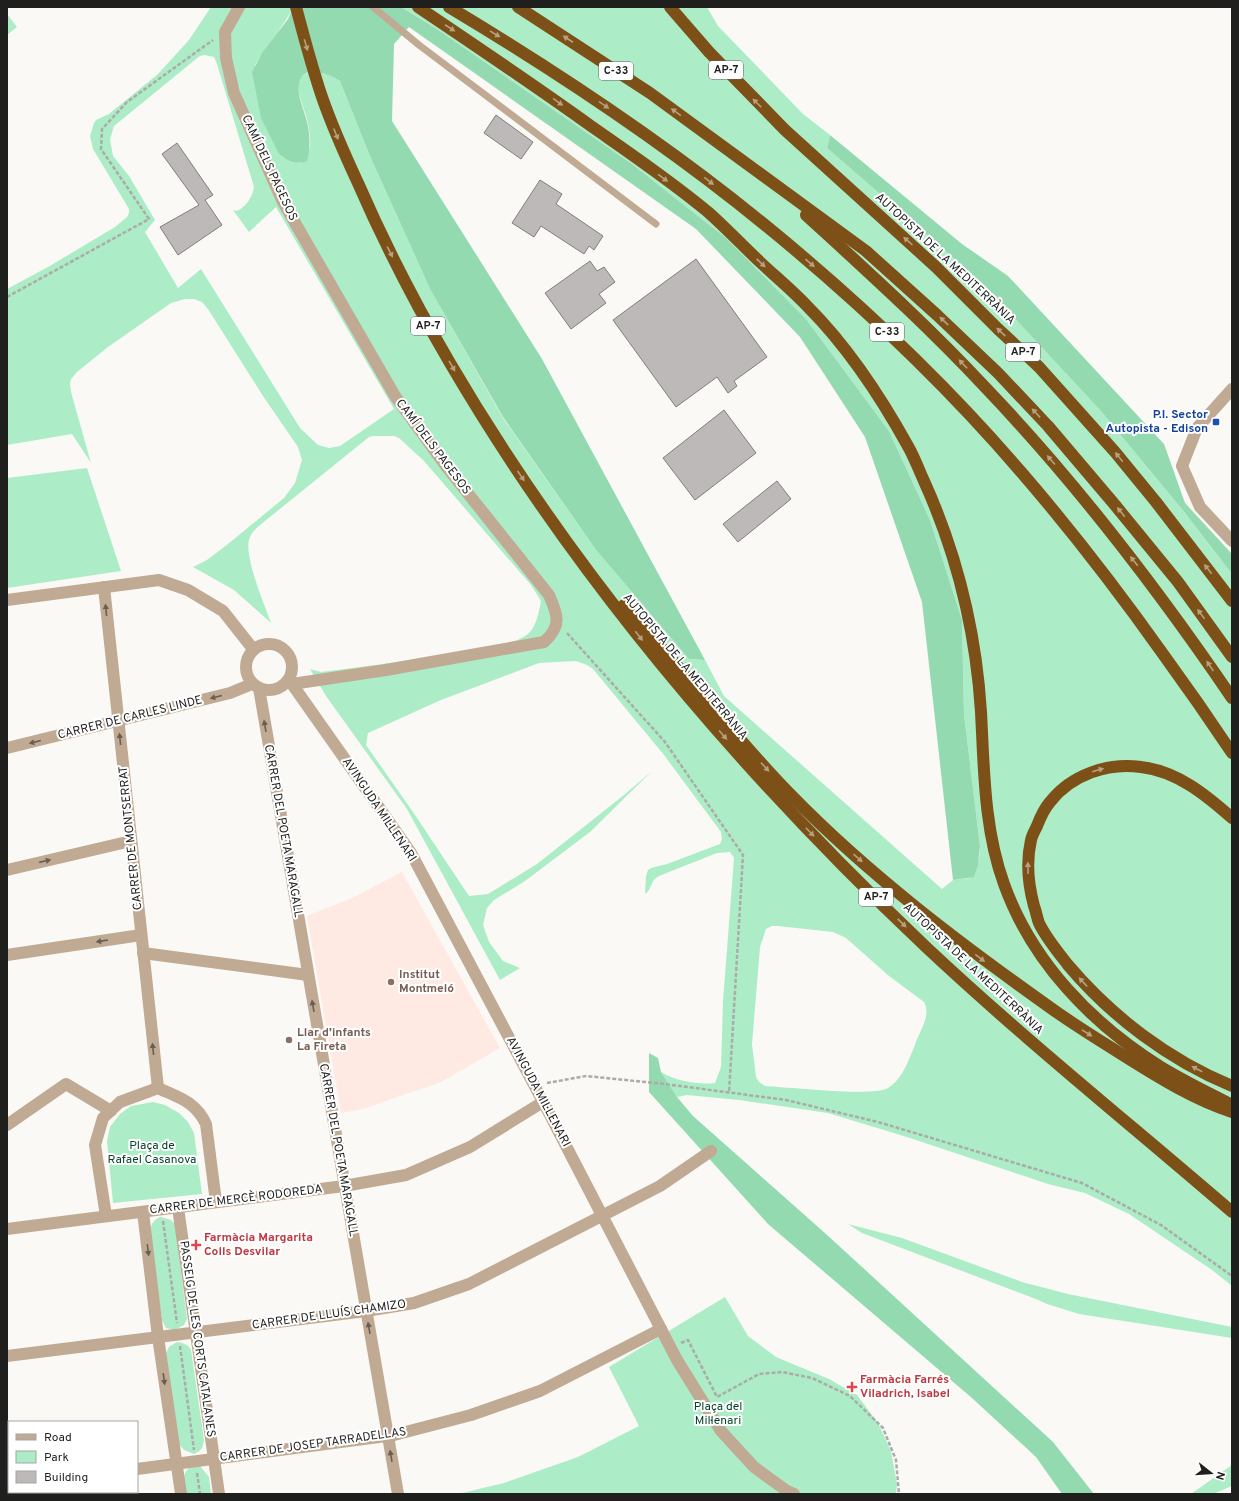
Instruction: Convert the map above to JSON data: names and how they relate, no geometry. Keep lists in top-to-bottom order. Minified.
{"streets":{"highway":["AP-7","C-33","AUTOPISTA DE LA MEDITERRÀNIA"],"street":["CAMÍ DELS PAGESOS","CARRER DE CARLES LINDE","AVINGUDA MIL·LENARI","CARRER DEL POETA MARAGALL","CARRER DE MONTSERRAT","CARRER DE MERCÈ RODOREDA","CARRER DE LLUÍS CHAMIZO","PASSEIG DE LES CORTS CATALANES","CARRER DE JOSEP TARRADELLAS"]},"crossings":[["CARRER DE CARLES LINDE","AVINGUDA MIL·LENARI"],["CARRER DE CARLES LINDE","CARRER DEL POETA MARAGALL"],["CARRER DE CARLES LINDE","CARRER DE MONTSERRAT"],["AVINGUDA MIL·LENARI","CARRER DEL POETA MARAGALL"],["AVINGUDA MIL·LENARI","CARRER DE MERCÈ RODOREDA"],["AVINGUDA MIL·LENARI","CARRER DE LLUÍS CHAMIZO"],["AVINGUDA MIL·LENARI","CARRER DE JOSEP TARRADELLAS"],["CARRER DEL POETA MARAGALL","CARRER DE MERCÈ RODOREDA"],["CARRER DEL POETA MARAGALL","CARRER DE LLUÍS CHAMIZO"],["CARRER DEL POETA MARAGALL","CARRER DE JOSEP TARRADELLAS"],["CARRER DE MONTSERRAT","CARRER DE MERCÈ RODOREDA"],["CARRER DE MONTSERRAT","PASSEIG DE LES CORTS CATALANES"],["CARRER DE MERCÈ RODOREDA","PASSEIG DE LES CORTS CATALANES"],["CARRER DE LLUÍS CHAMIZO","PASSEIG DE LES CORTS CATALANES"],["PASSEIG DE LES CORTS CATALANES","CARRER DE JOSEP TARRADELLAS"]],"one_way":["CARRER DE CARLES LINDE","CARRER DEL POETA MARAGALL","CARRER DE MONTSERRAT"],"parks":["Plaça de Rafael Casanova","Plaça del Mil·lenari"],"places":{"transit":["P.I. Sector Autopista - Edison"],"other":["Institut Montmeló","Llar d'infants La Fireta"],"health":["Farmàcia Margarita Colls Desvilar","Farmàcia Farrés Viladrich, Isabel"]},"legend":["Road","Park","Building"],"north":"right"}
